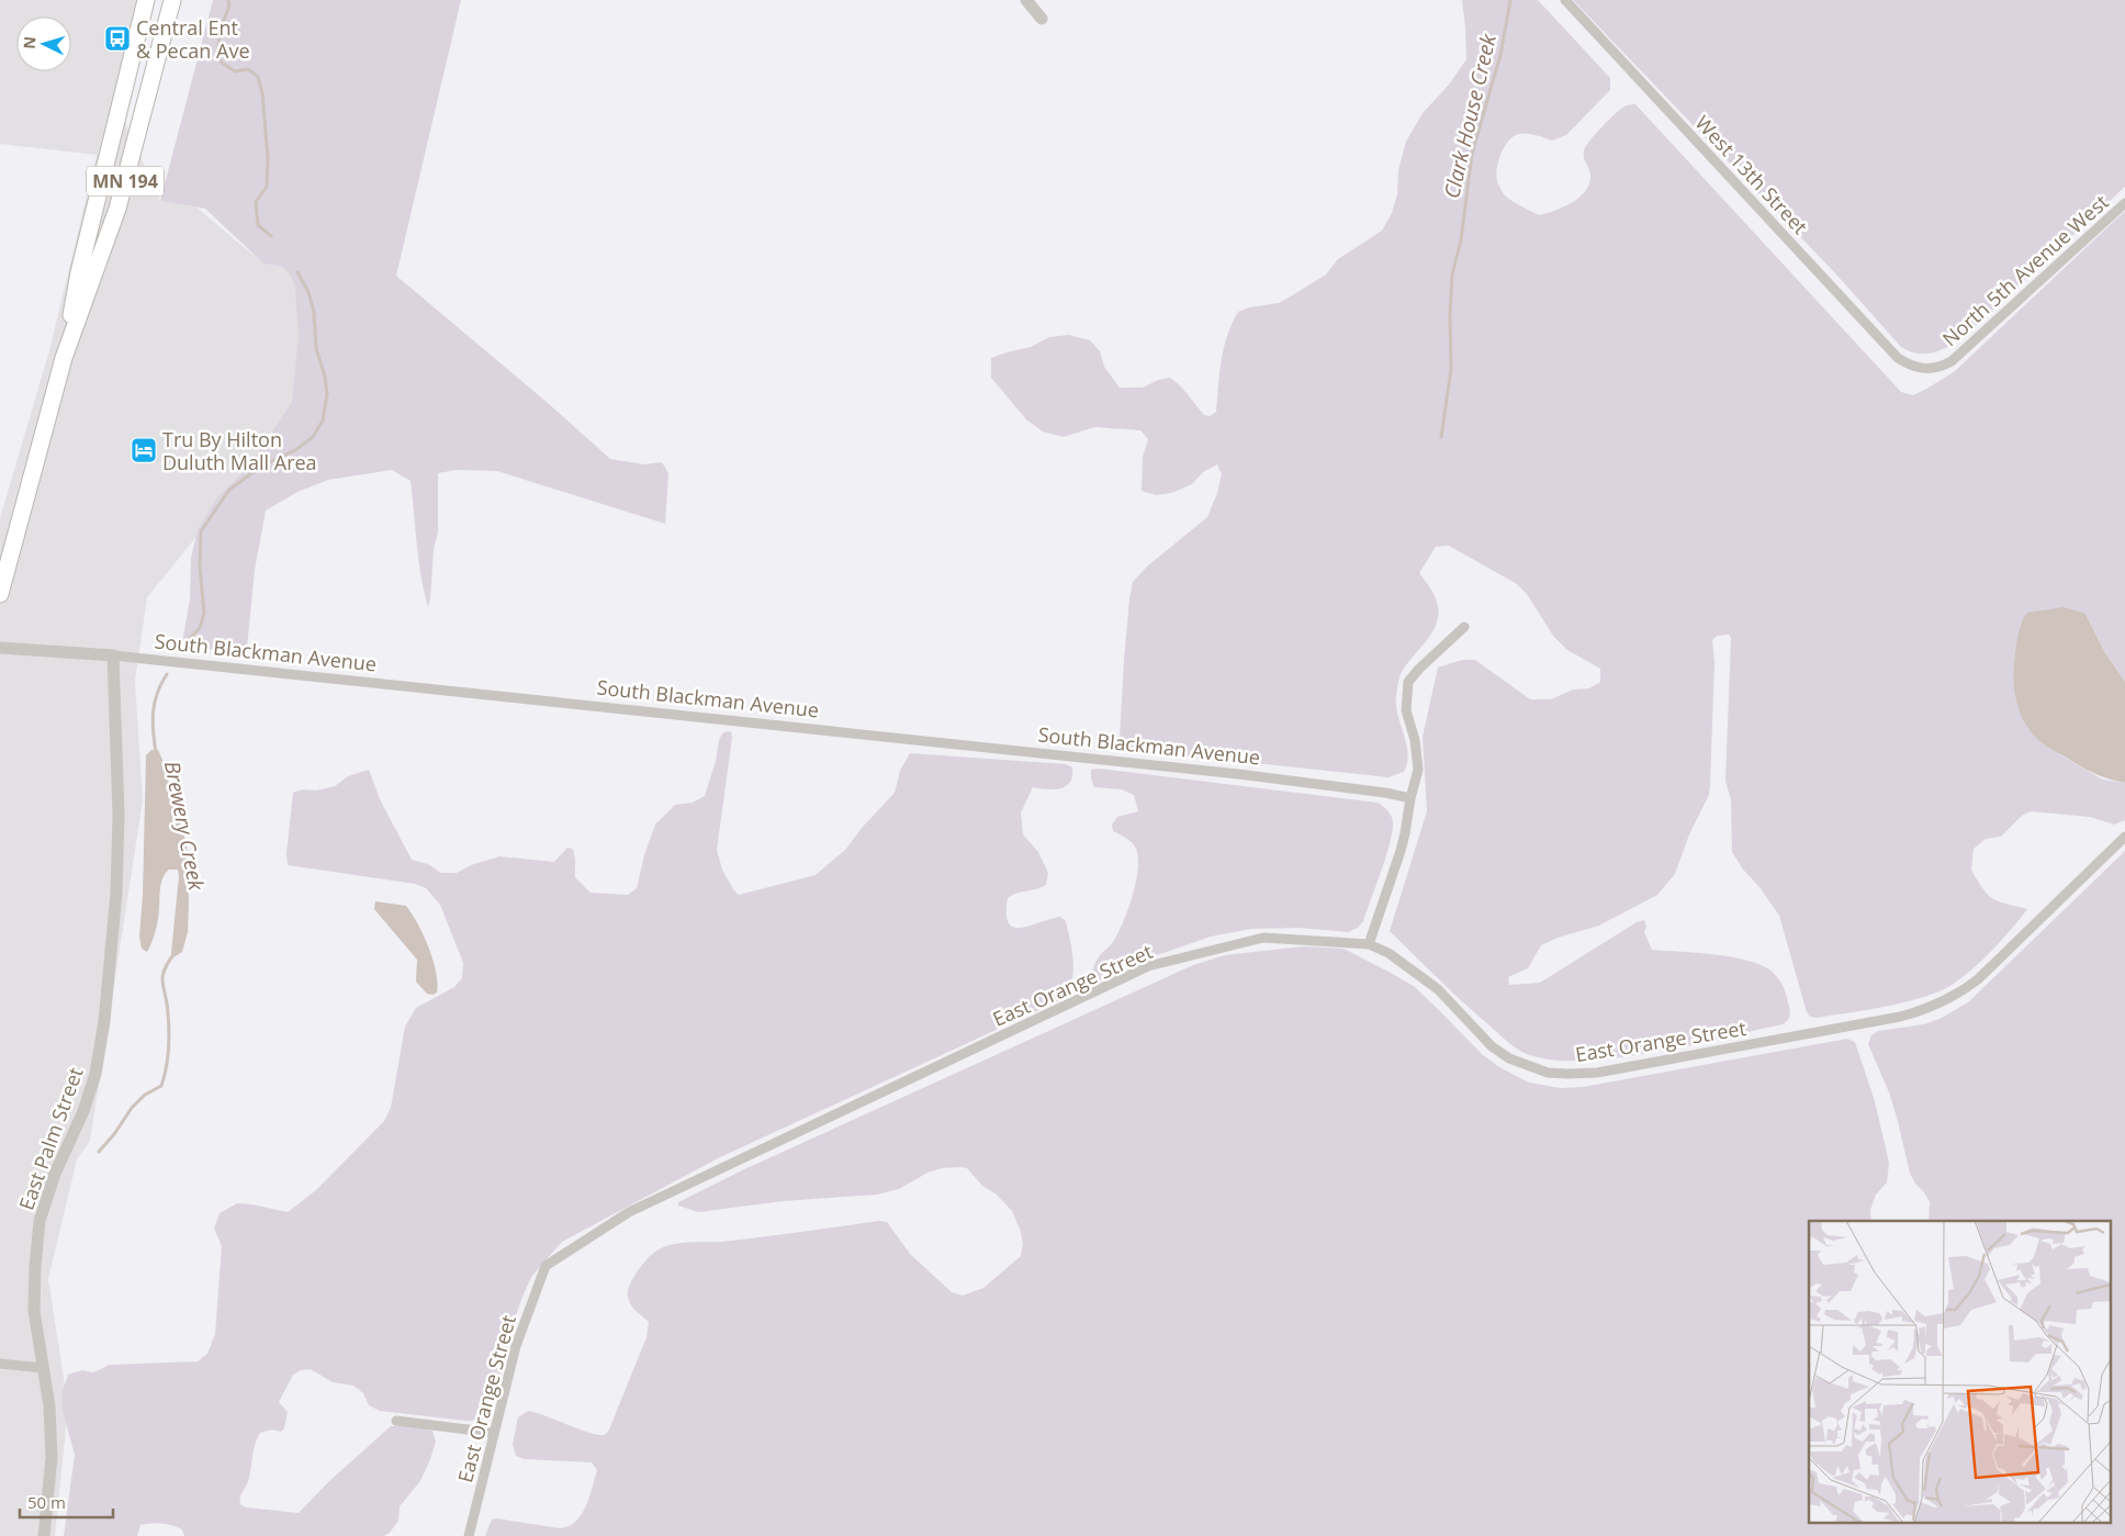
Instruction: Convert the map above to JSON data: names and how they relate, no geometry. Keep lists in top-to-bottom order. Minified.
{"streets":{"highway":["MN 194"],"street":["West 13th Street","North 5th Avenue West","South Blackman Avenue","East Orange Street","East Palm Street"]},"crossings":[["West 13th Street","North 5th Avenue West"],["South Blackman Avenue","East Palm Street"]],"water":["Clark House Creek","Brewery Creek"],"places":{"bus stop":["Central Ent & Pecan Ave"],"hotel":["Tru By Hilton Duluth Mall Area"]},"scale_bar":"50 m","north":"left"}
